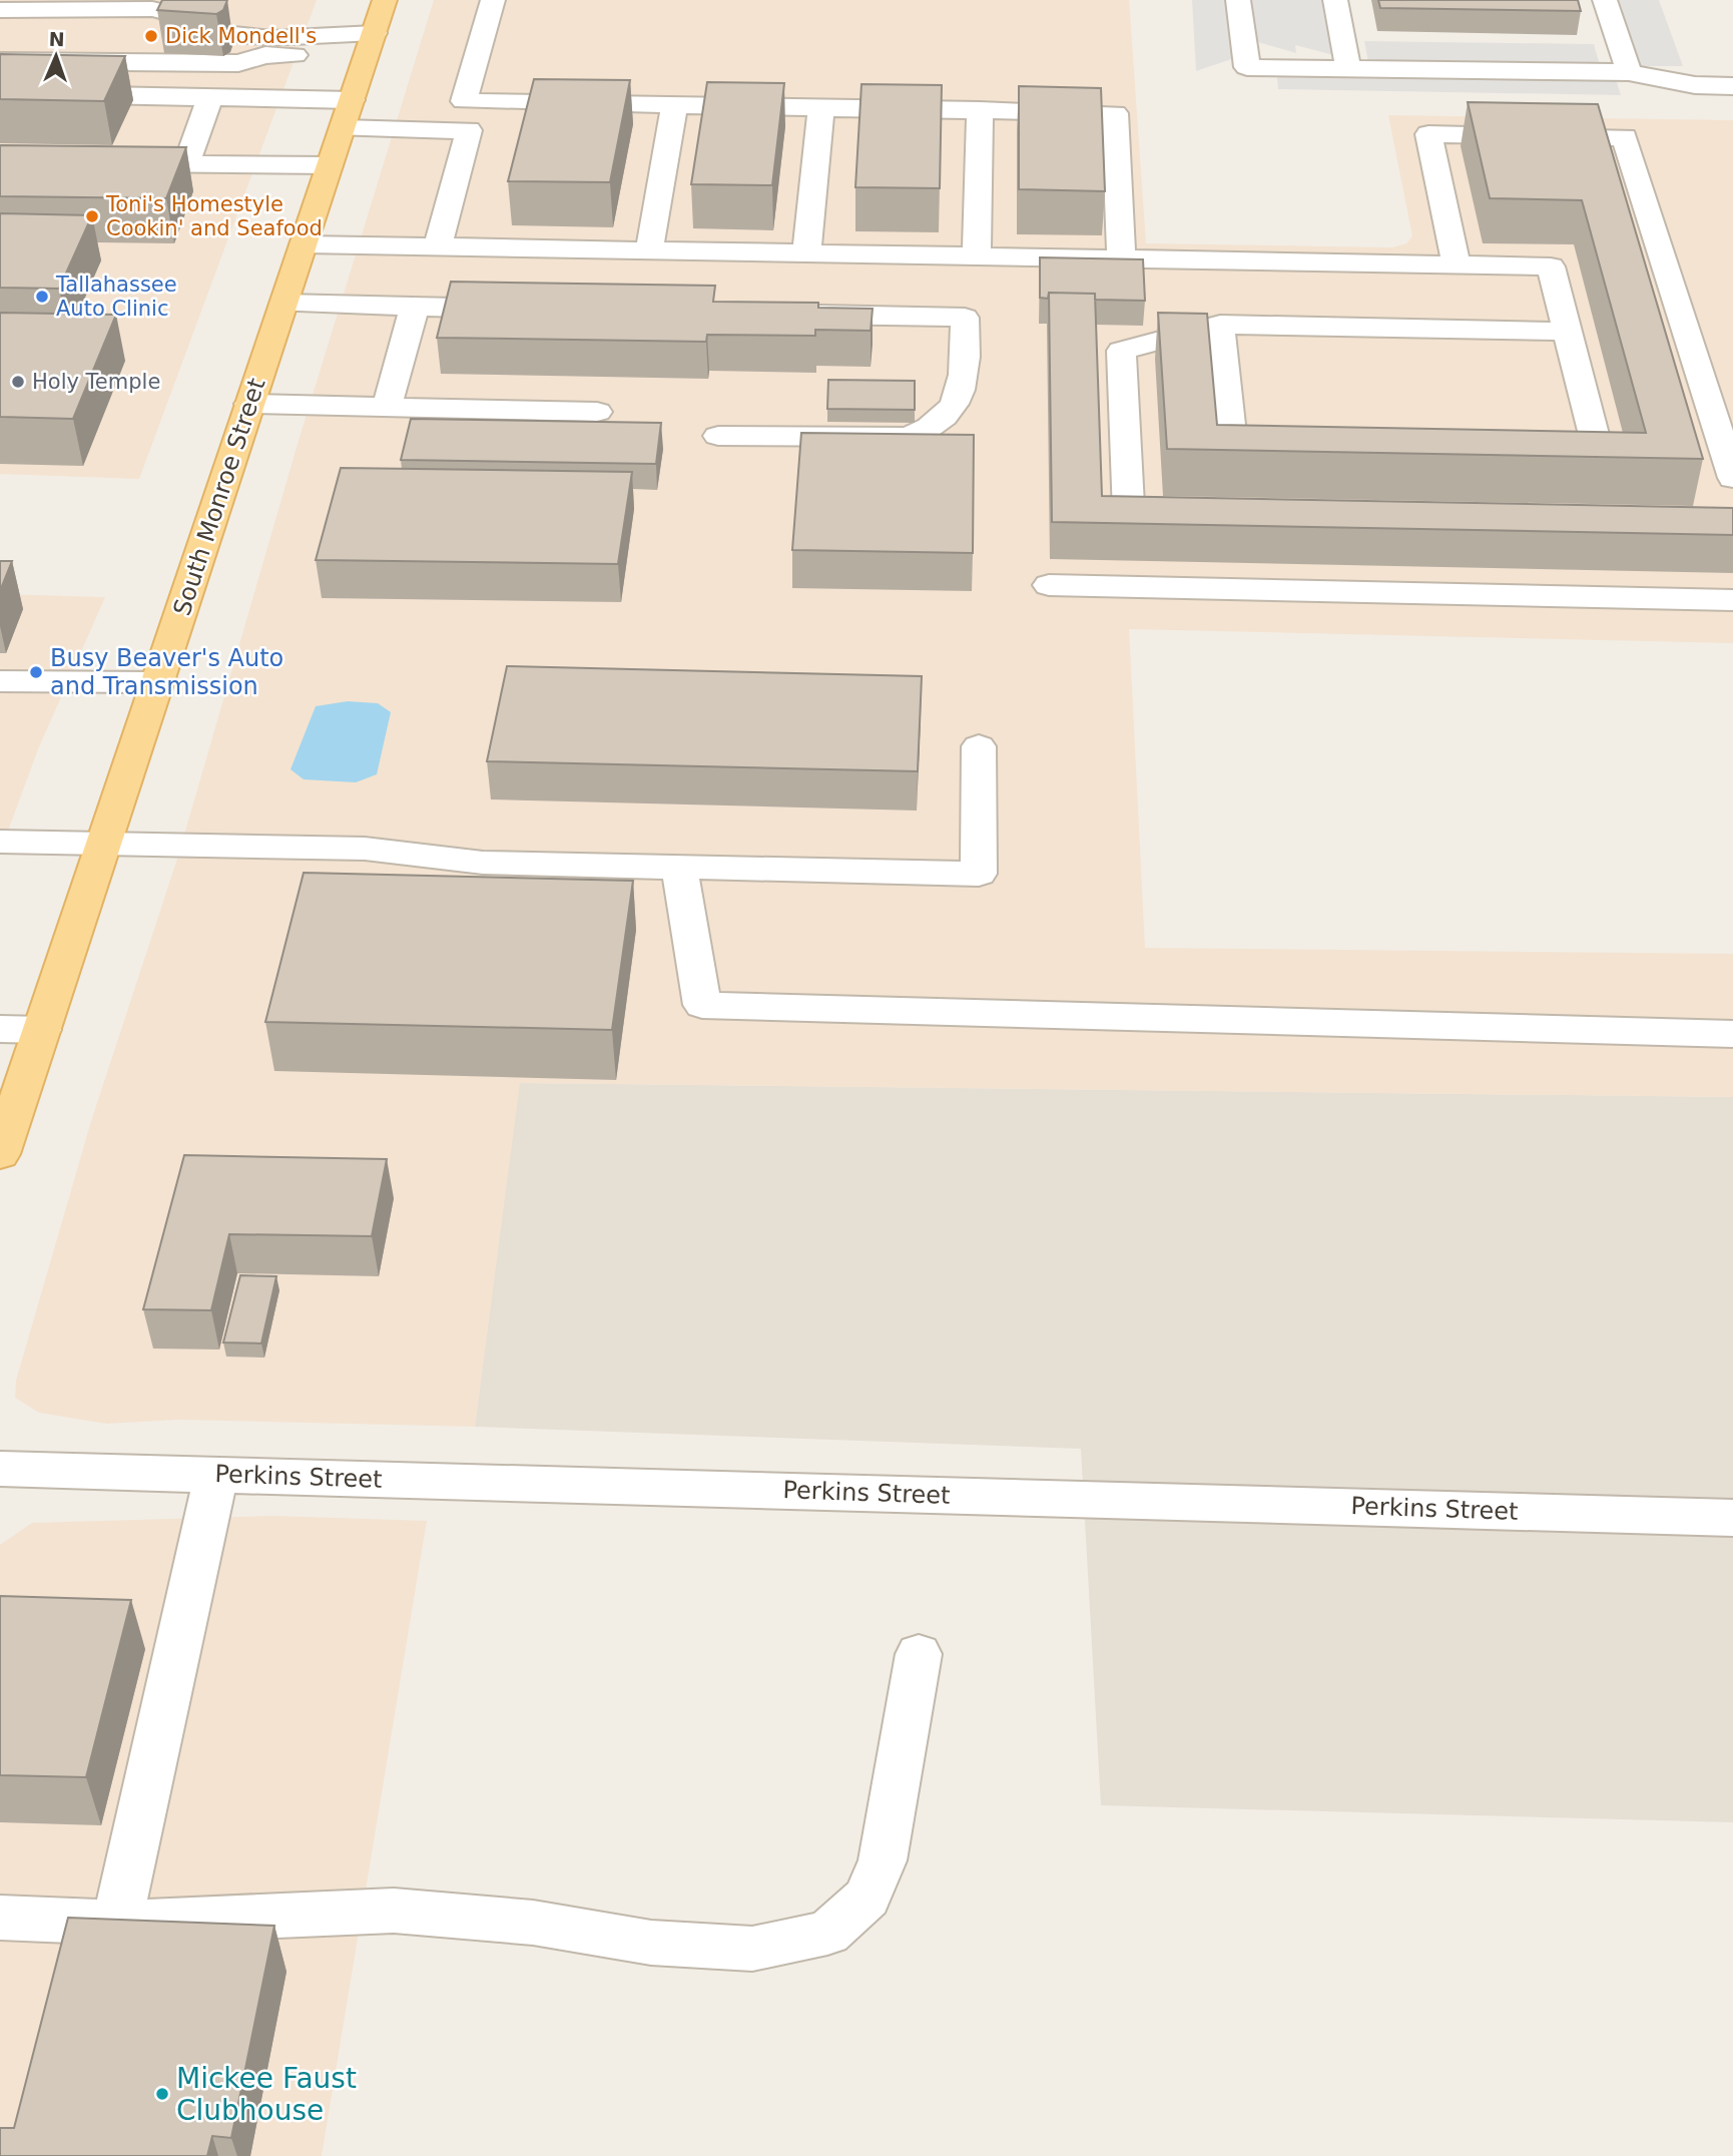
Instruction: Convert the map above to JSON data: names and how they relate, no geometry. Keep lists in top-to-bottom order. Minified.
{"streets":{"main road":["South Monroe Street"],"street":["Perkins Street"]},"places":["Dick Mondell's","Toni's Homestyle Cookin' and Seafood","Tallahassee Auto Clinic","Holy Temple","Busy Beaver's Auto and Transmission","Mickee Faust Clubhouse"],"north":"top"}
